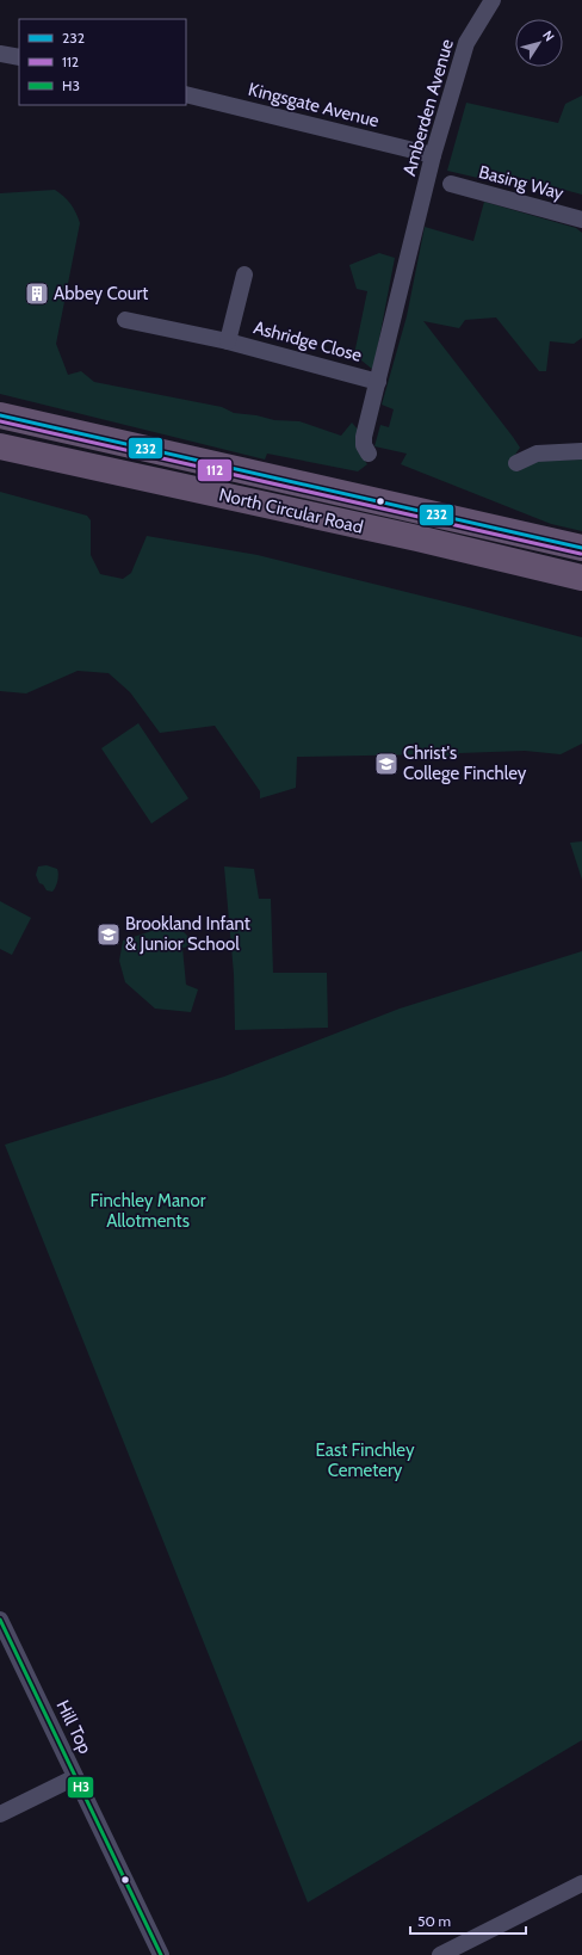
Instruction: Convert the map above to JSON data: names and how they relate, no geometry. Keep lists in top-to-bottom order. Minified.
{"streets":{"highway":["North Circular Road"],"street":["Kingsgate Avenue","Amberden Avenue","Basing Way","Ashridge Close","Hill Top"]},"crossings":[["Kingsgate Avenue","Amberden Avenue"],["Amberden Avenue","Ashridge Close"]],"parks":["Finchley Manor Allotments","East Finchley Cemetery"],"places":{"building":["Abbey Court"],"school or university":["Christ's College Finchley","Brookland Infant & Junior School"]},"lines":["transit line 232","transit line 112","transit line H3"],"legend":["232","112","H3"],"scale_bar":"50 m","north":"top right"}
